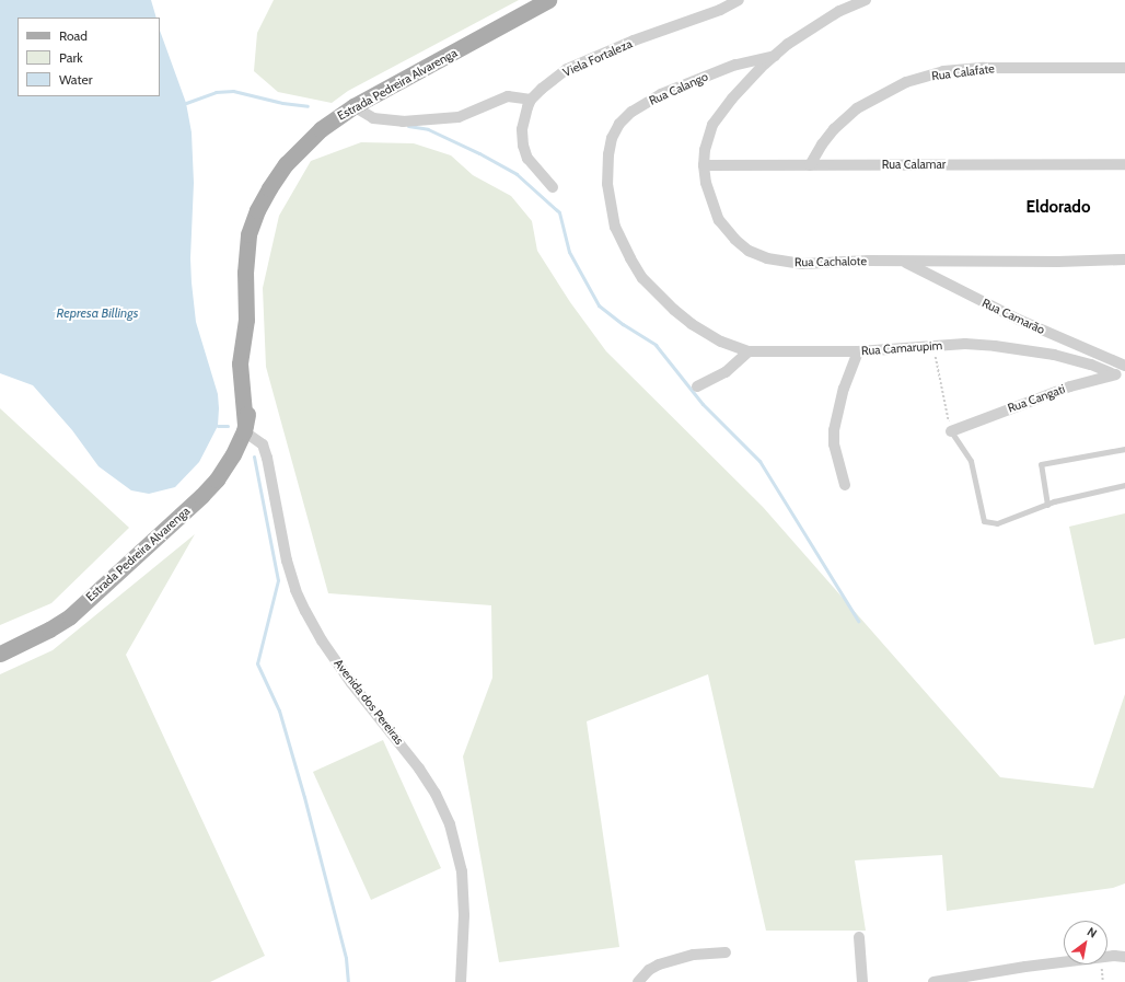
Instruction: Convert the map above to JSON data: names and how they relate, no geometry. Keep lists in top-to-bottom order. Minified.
{"streets":{"main road":["Estrada Pedreira Alvarenga"],"street":["Viela Fortaleza","Rua Calafate","Rua Calango","Rua Calamar","Rua Cachalote","Rua Camarão","Rua Camarupim","Rua Cangati","Avenida dos Pereiras"]},"crossings":[["Rua Calafate","Rua Calamar"],["Estrada Pedreira Alvarenga","Avenida dos Pereiras"],["Rua Calango","Rua Cachalote"],["Rua Calango","Rua Camarupim"],["Rua Calamar","Rua Cachalote"],["Rua Cachalote","Rua Camarão"],["Rua Camarupim","Rua Cangati"]],"districts":["Eldorado"],"water":["Represa Billings"],"legend":["Road","Park","Water"],"north":"top right"}
